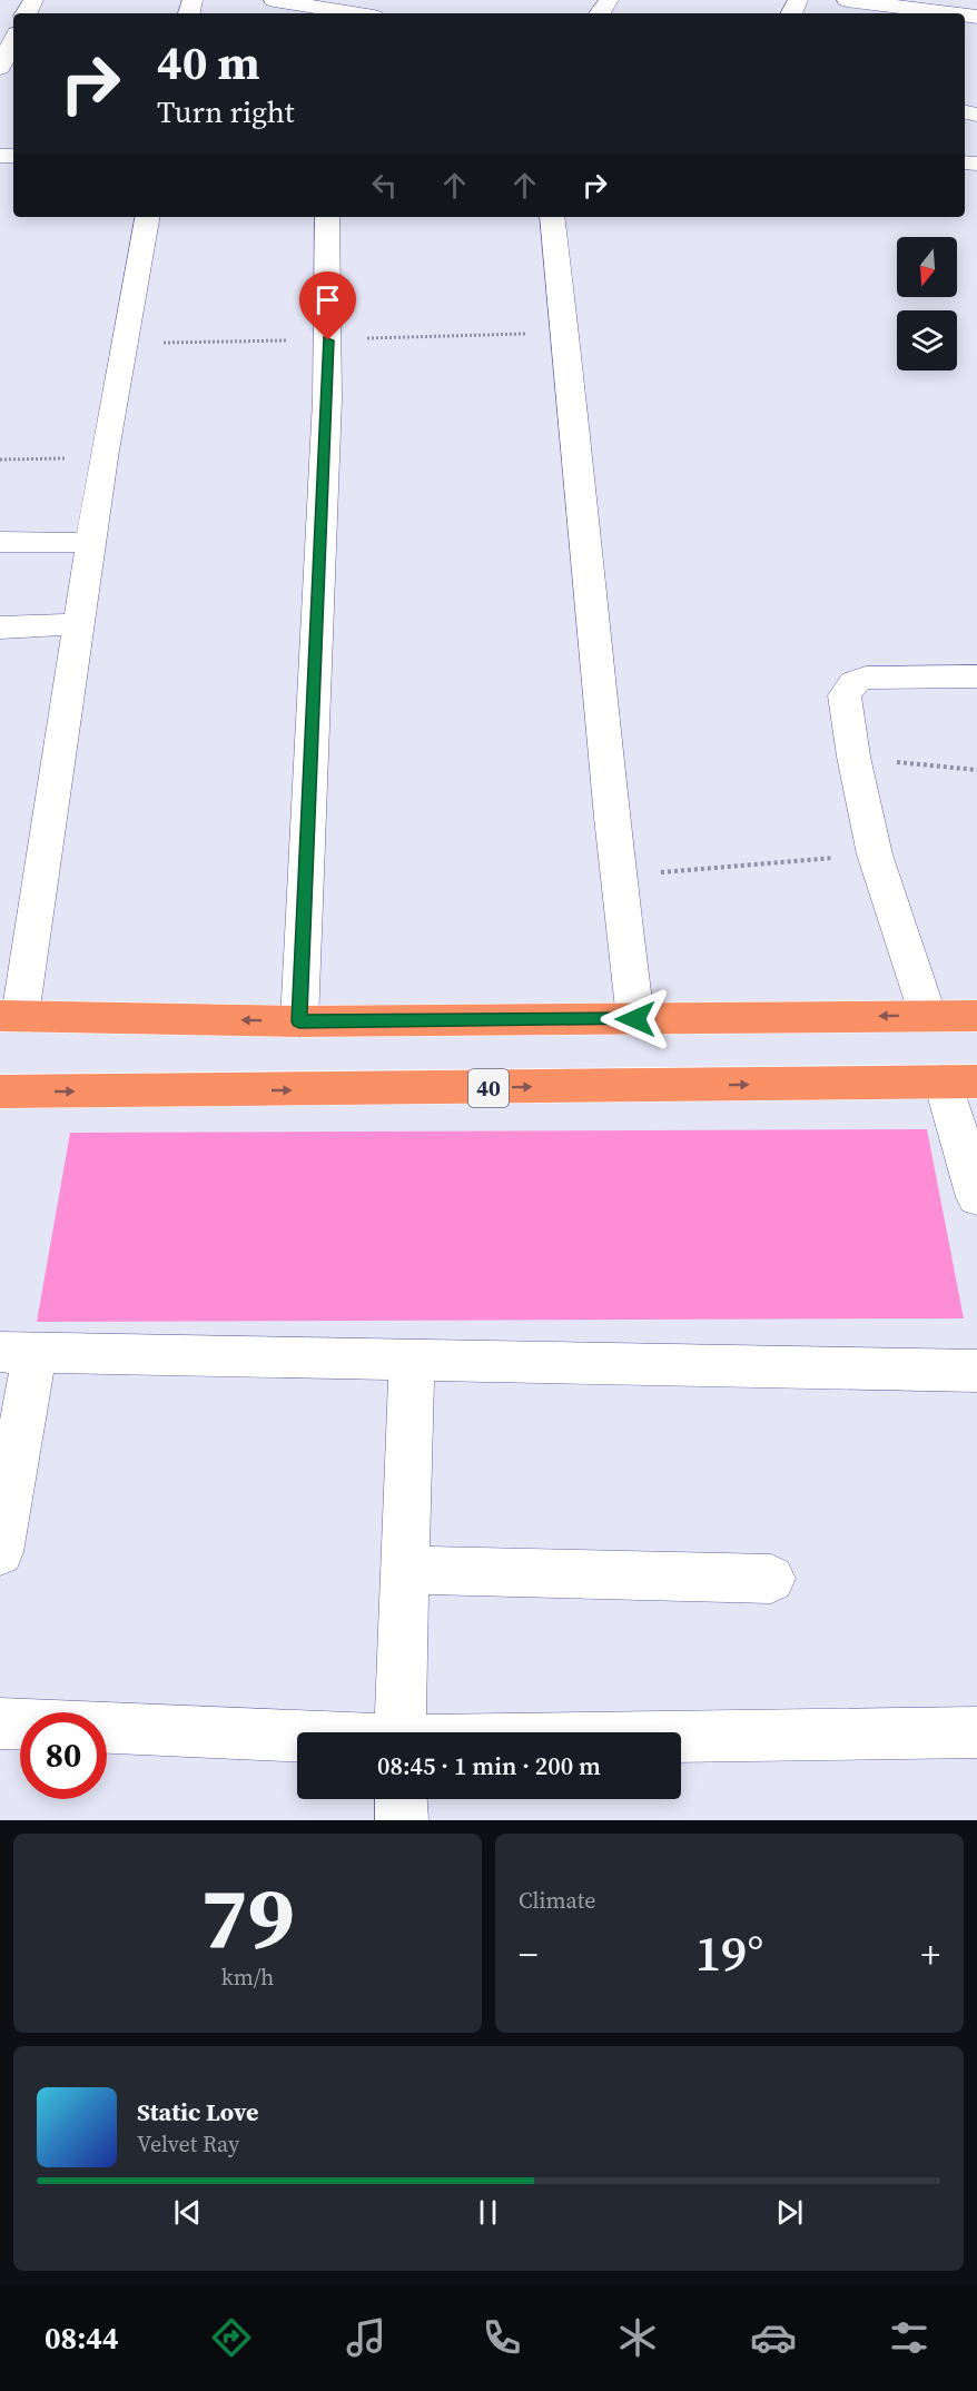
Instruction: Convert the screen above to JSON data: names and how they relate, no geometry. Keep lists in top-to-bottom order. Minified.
{"streets":{"highway":["40"]},"north":"bottom","page":{"turn":["40 m","Turn right"],"limit":"80","trip":"08:45 · 1 min · 200 m","tile":[["79","km/h"],"Climate"],"heat":["−","19°","+"],"song":["Static Love","Velvet Ray"],"tabs":"08:44"}}
